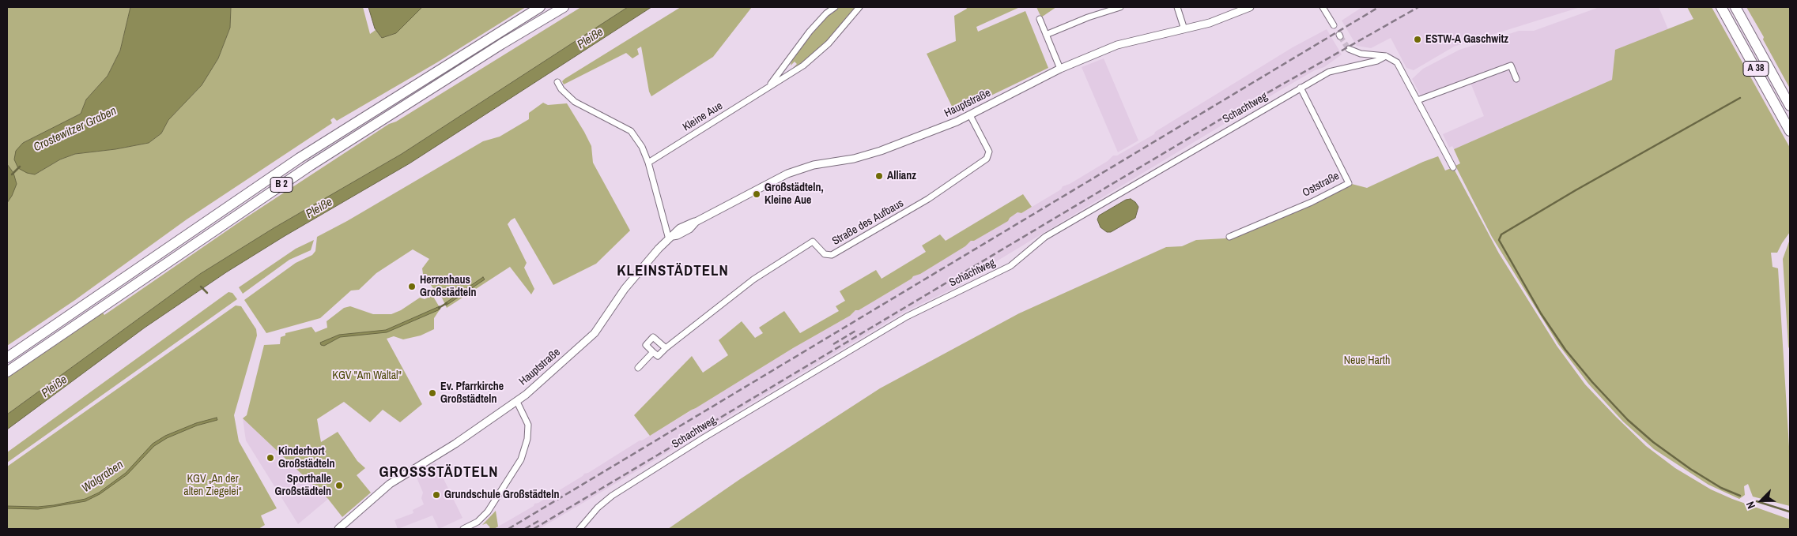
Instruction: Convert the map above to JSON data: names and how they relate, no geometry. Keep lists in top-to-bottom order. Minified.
{"streets":{"highway":["A 38","B 2"],"main road":["Hauptstraße"],"street":["Schachtweg","Kleine Aue","Oststraße","Straße des Aufbaus"]},"crossings":[["Hauptstraße","Straße des Aufbaus"],["Schachtweg","Oststraße"]],"districts":["KLEINSTÄDTELN","GROSSSTÄDTELN"],"water":["Pleiße","Crostewitzer Graben","Walgraben"],"parks":["Neue Harth","KGV \"Am Waltal\"","KGV „An der alten Ziegelei“"],"places":["ESTW-A Gaschwitz","Allianz","Großstädteln, Kleine Aue","Herrenhaus Großstädteln","Ev. Pfarrkirche Großstädteln","Kinderhort Großstädteln","Sporthalle Großstädteln","Grundschule Großstädteln"],"north":"bottom left"}
